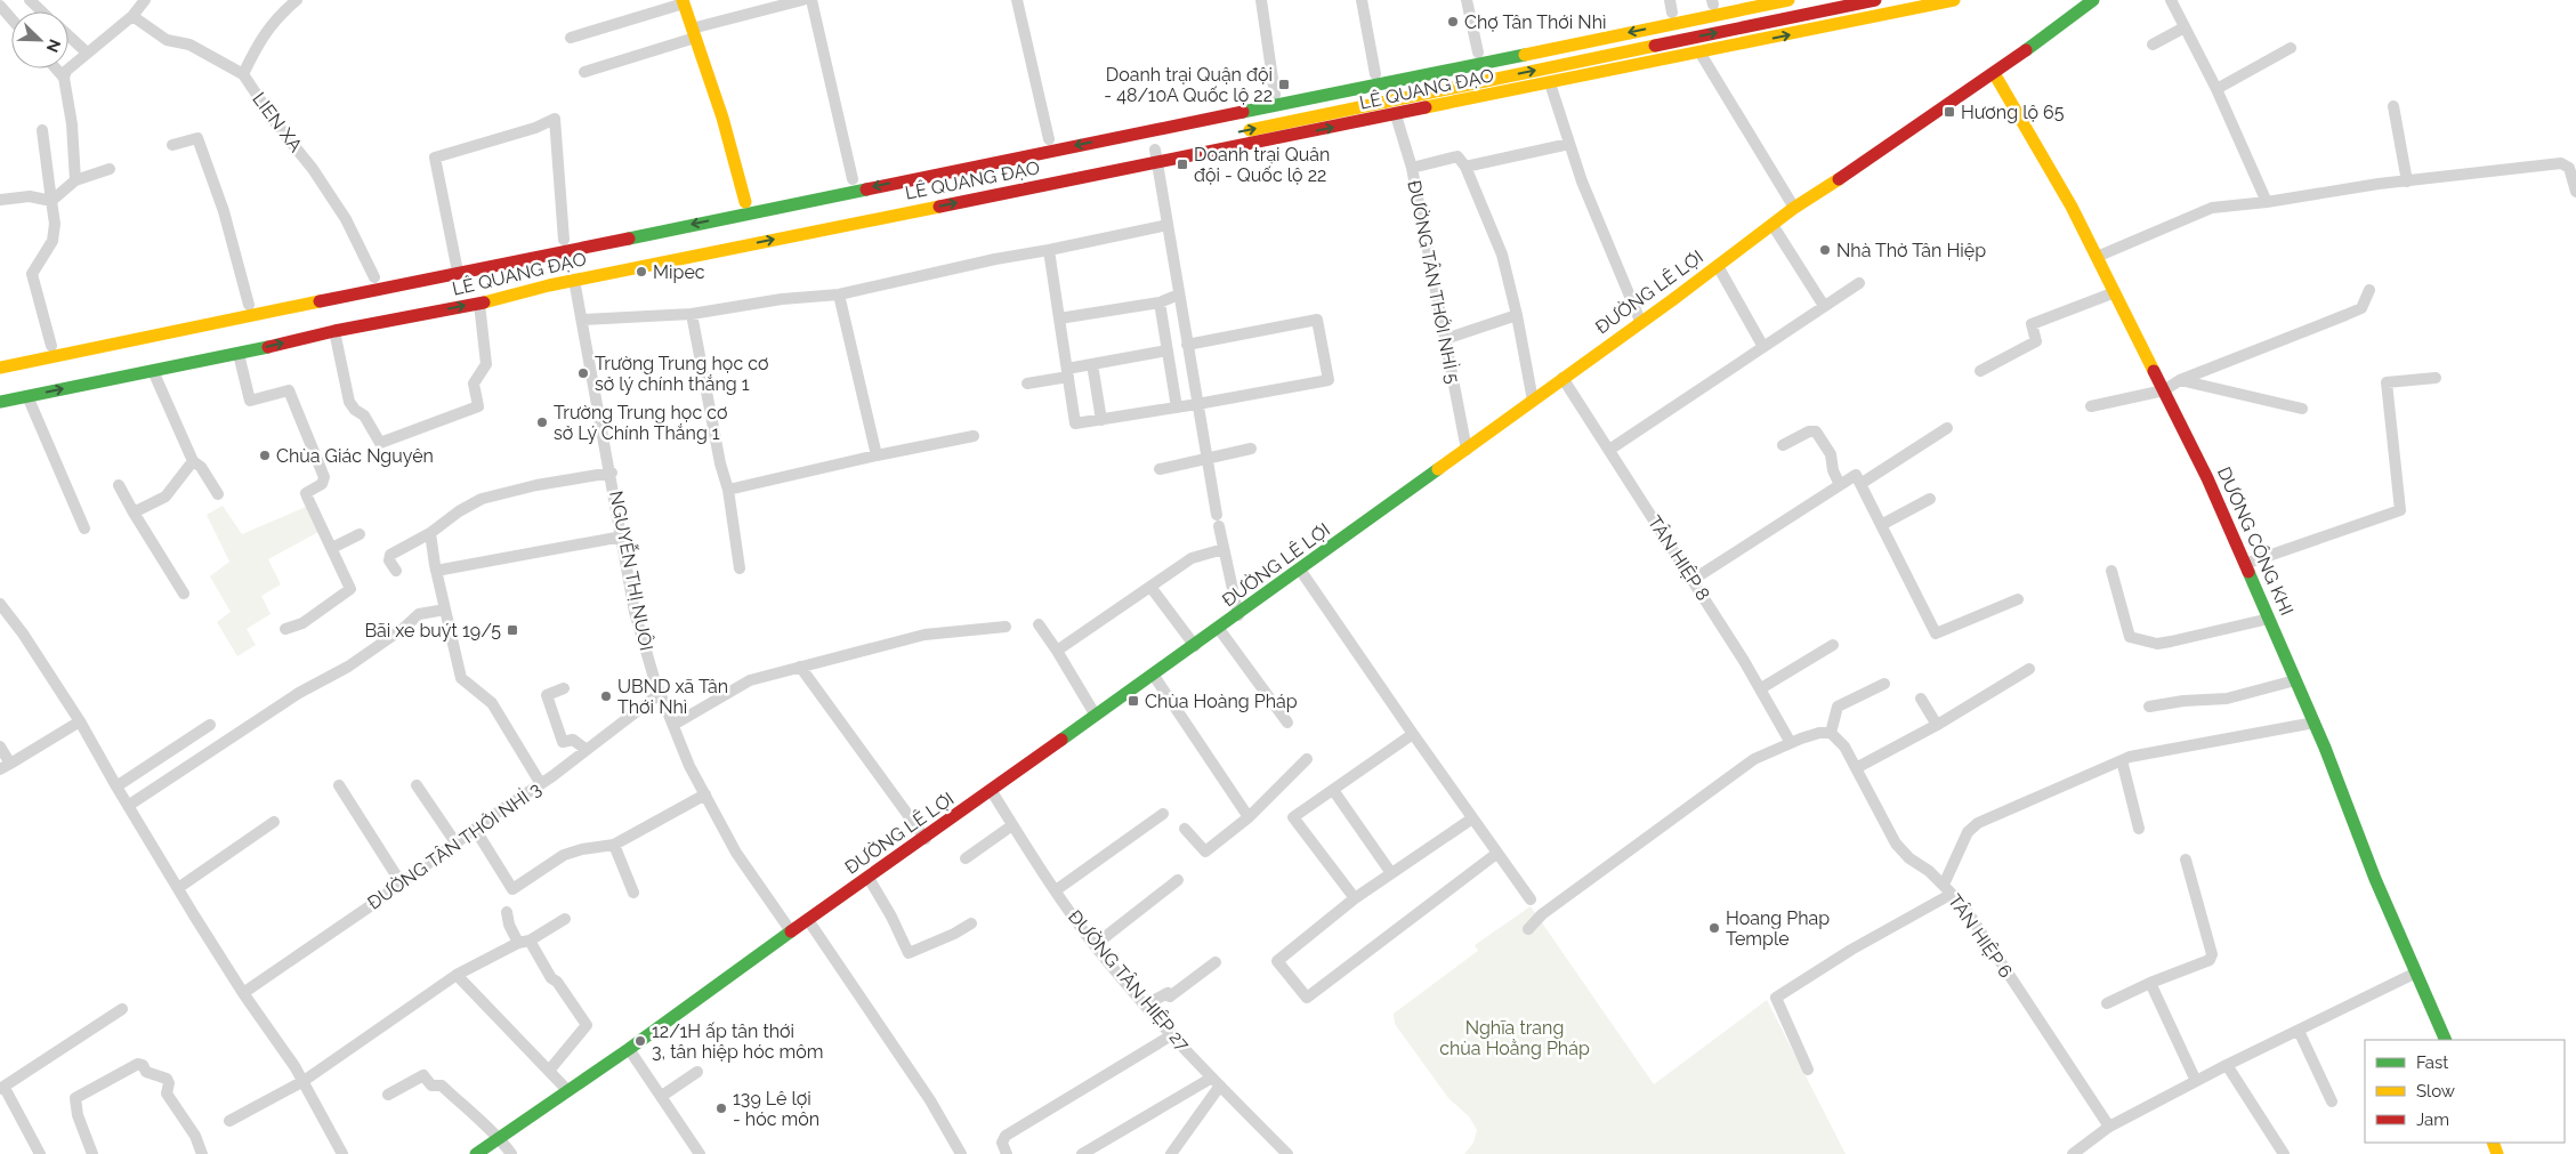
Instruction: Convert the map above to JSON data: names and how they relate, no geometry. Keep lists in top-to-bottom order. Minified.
{"streets":{"main road":["LÊ QUANG ĐẠO","ĐƯỜNG LÊ LỢI","DƯƠNG CÔNG KHI"],"street":["LIEN XA","ĐƯỜNG TÂN THỚI NHÌ 5","TÂN HIỆP 8","NGUYỄN THỊ NUÔI","ĐƯỜNG TÂN THỚI NHÌ 3","TÂN HIỆP 6","ĐƯỜNG TÂN HIỆP 27"]},"crossings":[["LÊ QUANG ĐẠO","LIEN XA"],["LÊ QUANG ĐẠO","ĐƯỜNG TÂN THỚI NHÌ 5"],["LÊ QUANG ĐẠO","NGUYỄN THỊ NUÔI"],["ĐƯỜNG TÂN THỚI NHÌ 5","ĐƯỜNG LÊ LỢI"],["ĐƯỜNG LÊ LỢI","DƯƠNG CÔNG KHI"],["ĐƯỜNG LÊ LỢI","TÂN HIỆP 8"],["ĐƯỜNG LÊ LỢI","NGUYỄN THỊ NUÔI"],["ĐƯỜNG LÊ LỢI","ĐƯỜNG TÂN HIỆP 27"],["NGUYỄN THỊ NUÔI","ĐƯỜNG TÂN THỚI NHÌ 3"]],"parks":["Nghĩa trang chùa Hoằng Pháp"],"places":{"other":["Chợ Tân Thới Nhì","Nhà Thờ Tân Hiệp","Mipec","Trường Trung học cơ sở lý chính thắng 1","Trường Trung học cơ sở Lý Chính Thắng 1","Chùa Giác Nguyên","UBND xã Tân Thới Nhì","Hoang Phap Temple","12/1H ấp tân thới 3, tân hiệp hóc môm","139 Lê lợi - hóc môn"],"transit":["Doanh trại Quận đội - 48/10A Quốc lộ 22","Hương lộ 65","Doanh trại Quân đội - Quốc lộ 22","Bãi xe buýt 19/5","Chùa Hoàng Pháp"]},"legend":["Fast","Slow","Jam"],"north":"bottom right"}
